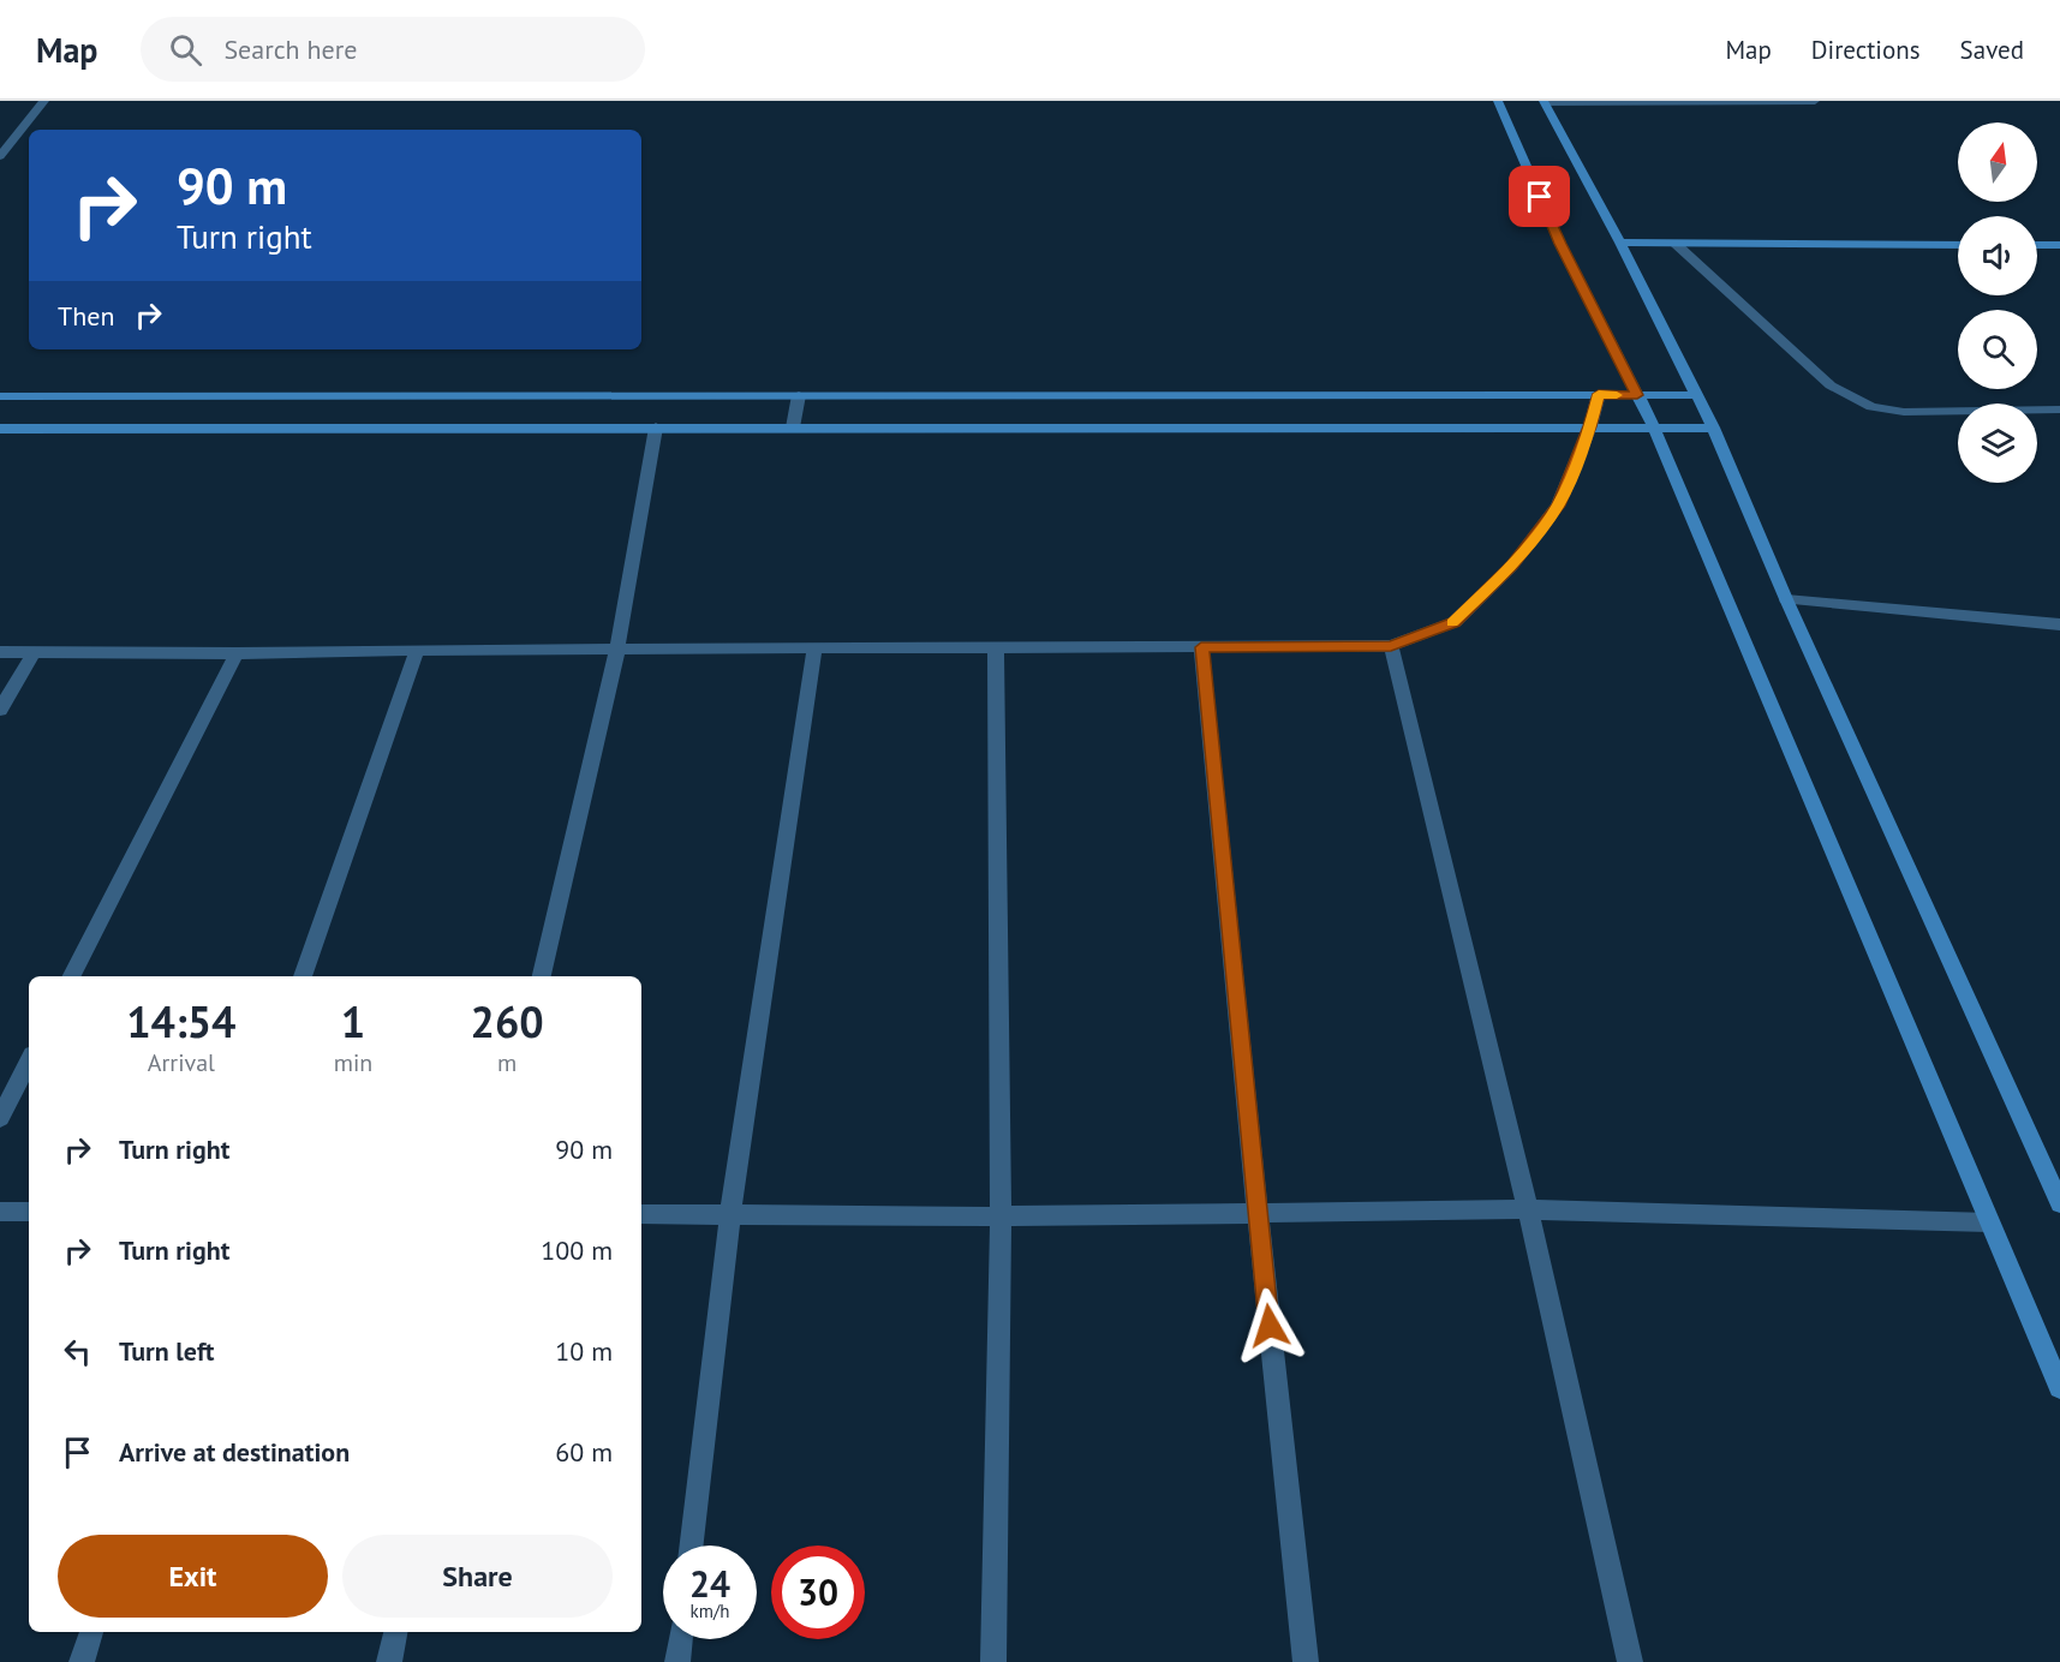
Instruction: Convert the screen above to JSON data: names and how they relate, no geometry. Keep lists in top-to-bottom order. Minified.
{"north":"top","page":{"header":"Map","search":"Search here","nav":["Map","Directions","Saved"],"turn":["90 m","Turn right"],"then":"Then","eta":["14:54","Arrival","1","min","260","m"],"list":[{"name":"Turn right","value":"90 m"},{"name":"Turn right","value":"100 m"},{"name":"Turn left","value":"10 m"},{"name":"Arrive at destination","value":"60 m"}],"buttons":["Exit","Share"],"speed":"24 km/h","limit":"30"}}
